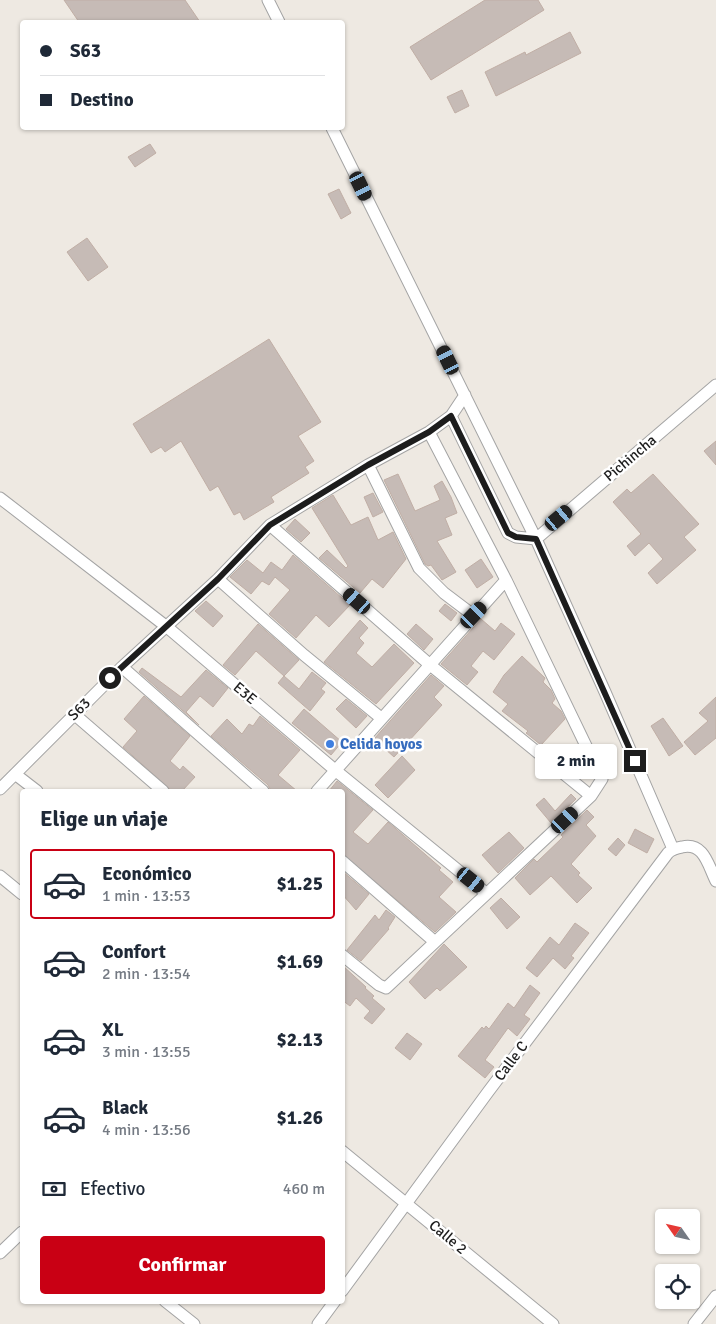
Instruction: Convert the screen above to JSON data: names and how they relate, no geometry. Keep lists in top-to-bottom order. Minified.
{"streets":{"street":["Pichincha","E3E","S63","Calle C","Calle 2"]},"crossings":[["E3E","S63"],["Calle C","Calle 2"]],"places":["Celida hoyos"],"north":"top left","page":{"banner":["S63","Destino"],"bubble":"2 min","heading":"Elige un viaje","list":[{"name":"Económico","note":"1 min · 13:53","value":"$1.25"},{"name":"Confort","note":"2 min · 13:54","value":"$1.69"},{"name":"XL","note":"3 min · 13:55","value":"$2.13"},{"name":"Black","note":"4 min · 13:56","value":"$1.26"}],"pay":["Efectivo","460 m"],"buttons":"Confirmar"}}
